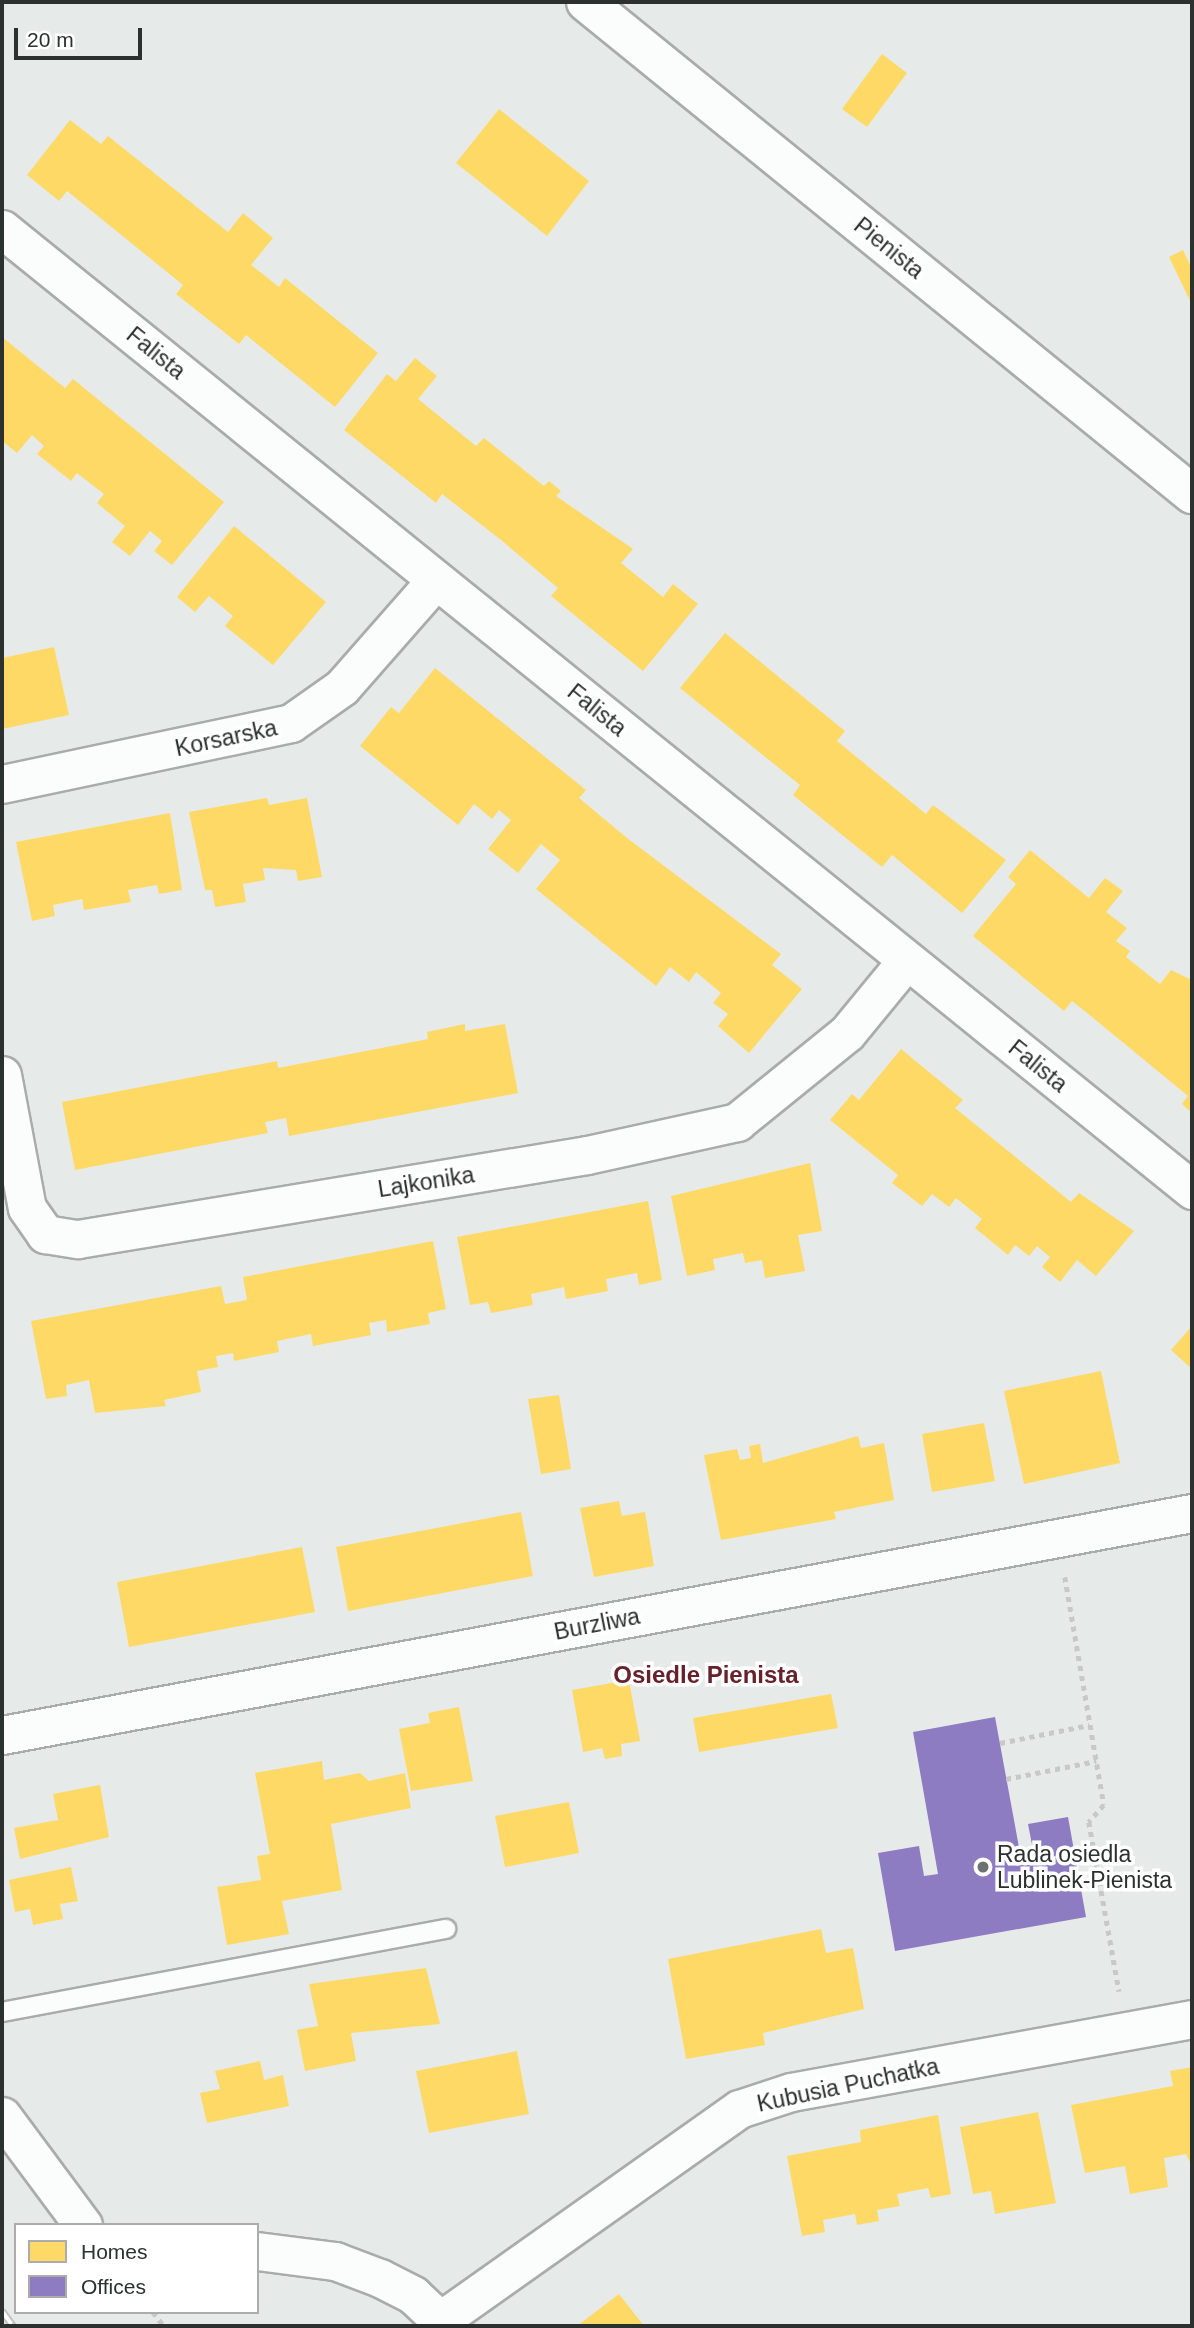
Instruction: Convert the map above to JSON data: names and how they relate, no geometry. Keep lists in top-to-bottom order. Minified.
{"streets":{"street":["Pienista","Falista","Korsarska","Lajkonika","Burzliwa","Kubusia Puchatka"]},"crossings":[["Falista","Korsarska"],["Falista","Lajkonika"]],"districts":["Osiedle Pienista"],"places":["Rada osiedla Lublinek-Pienista"],"legend":["Homes","Offices"],"scale_bar":"20 m"}
